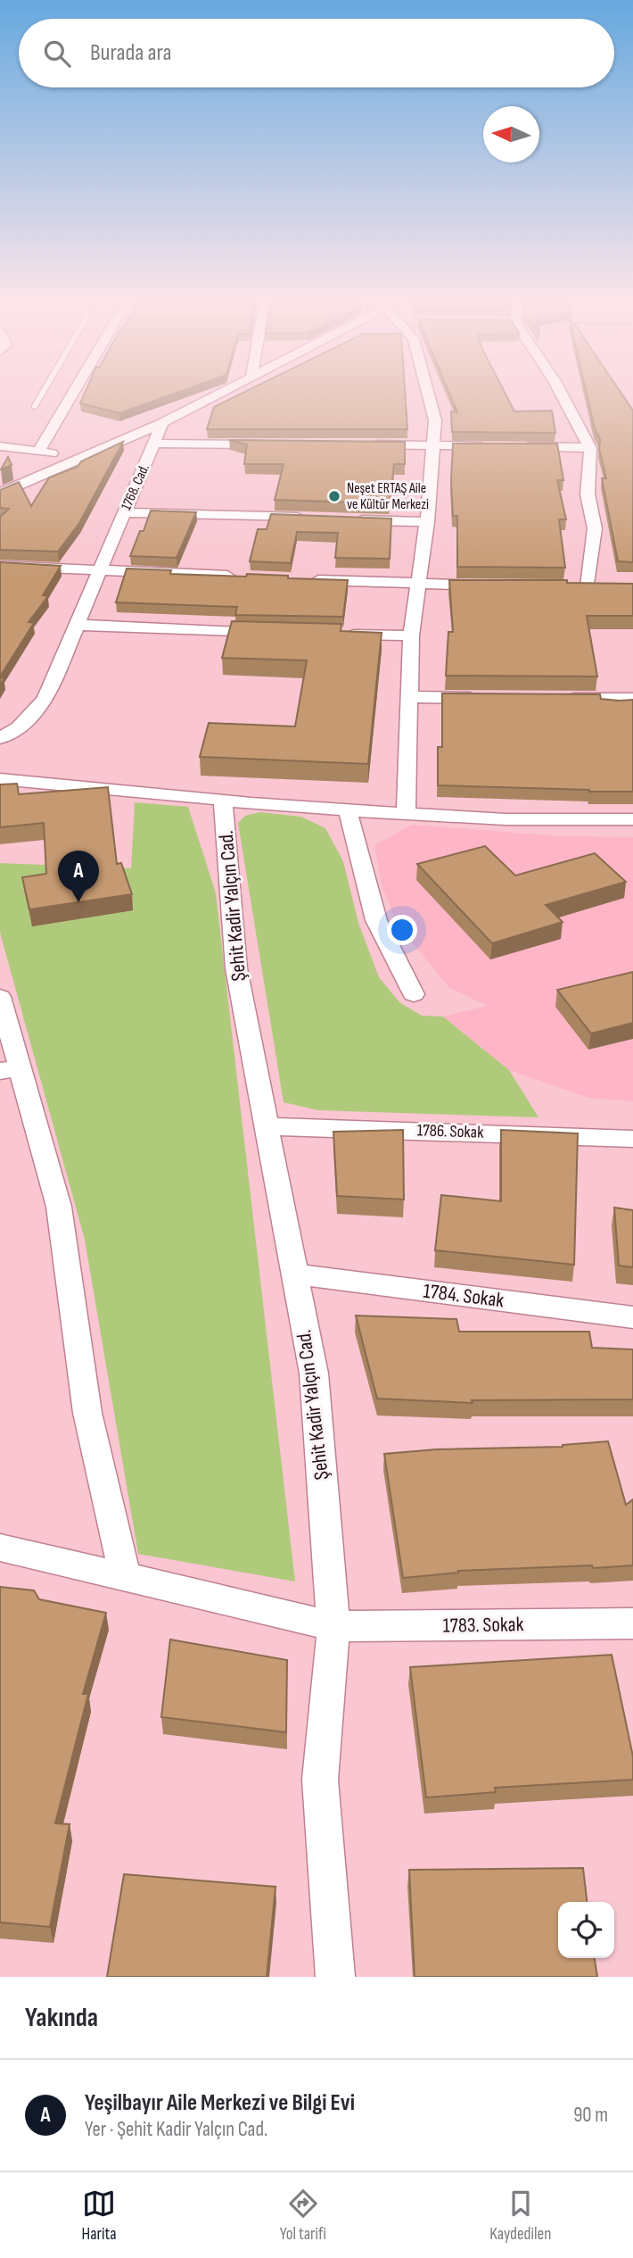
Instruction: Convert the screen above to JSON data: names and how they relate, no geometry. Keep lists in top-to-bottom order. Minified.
{"streets":{"street":["1768. Cad.","Şehit Kadir Yalçın Cad.","1786. Sokak","1784. Sokak","1783. Sokak"]},"crossings":[["Şehit Kadir Yalçın Cad.","1786. Sokak"],["Şehit Kadir Yalçın Cad.","1784. Sokak"],["Şehit Kadir Yalçın Cad.","1783. Sokak"]],"places":["Neşet ERTAŞ Aile ve Kültür Merkezi"],"north":"left","page":{"search":"Burada ara","pins":"A","heading":"Yakında","list":[{"mark":"A","name":"Yeşilbayır Aile Merkezi ve Bilgi Evi","note":"Yer · Şehit Kadir Yalçın Cad.","value":"90 m"}],"nav":["Harita","Yol tarifi","Kaydedilen"]}}
